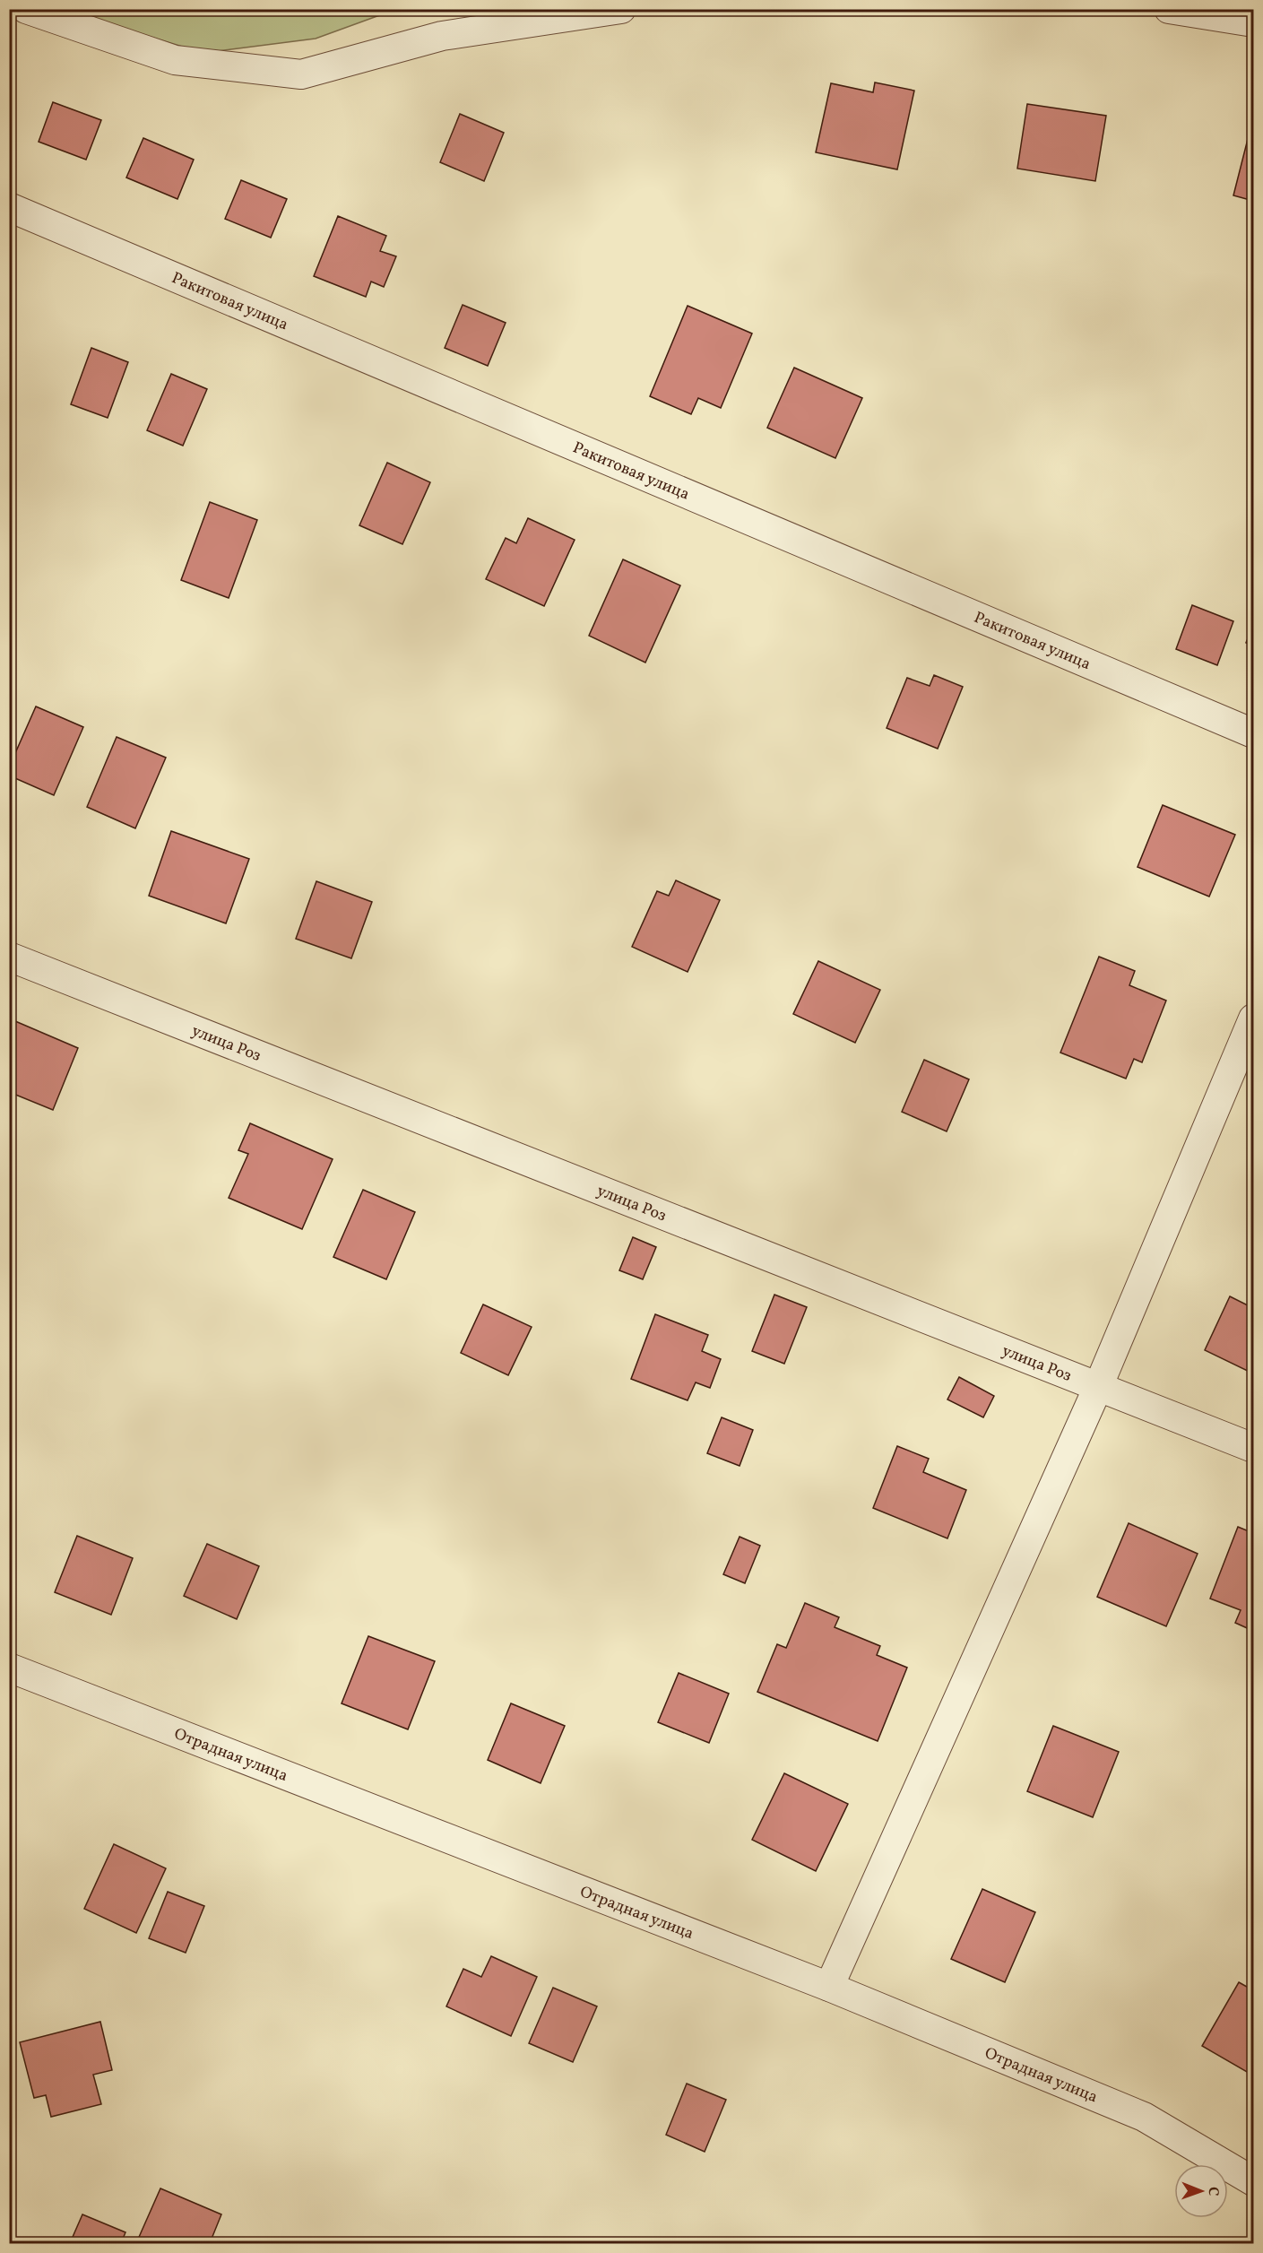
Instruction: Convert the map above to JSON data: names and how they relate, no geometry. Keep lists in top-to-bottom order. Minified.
{"streets":{"street":["Ракитовая улица","улица Роз","Отрадная улица"]},"north":"right"}
